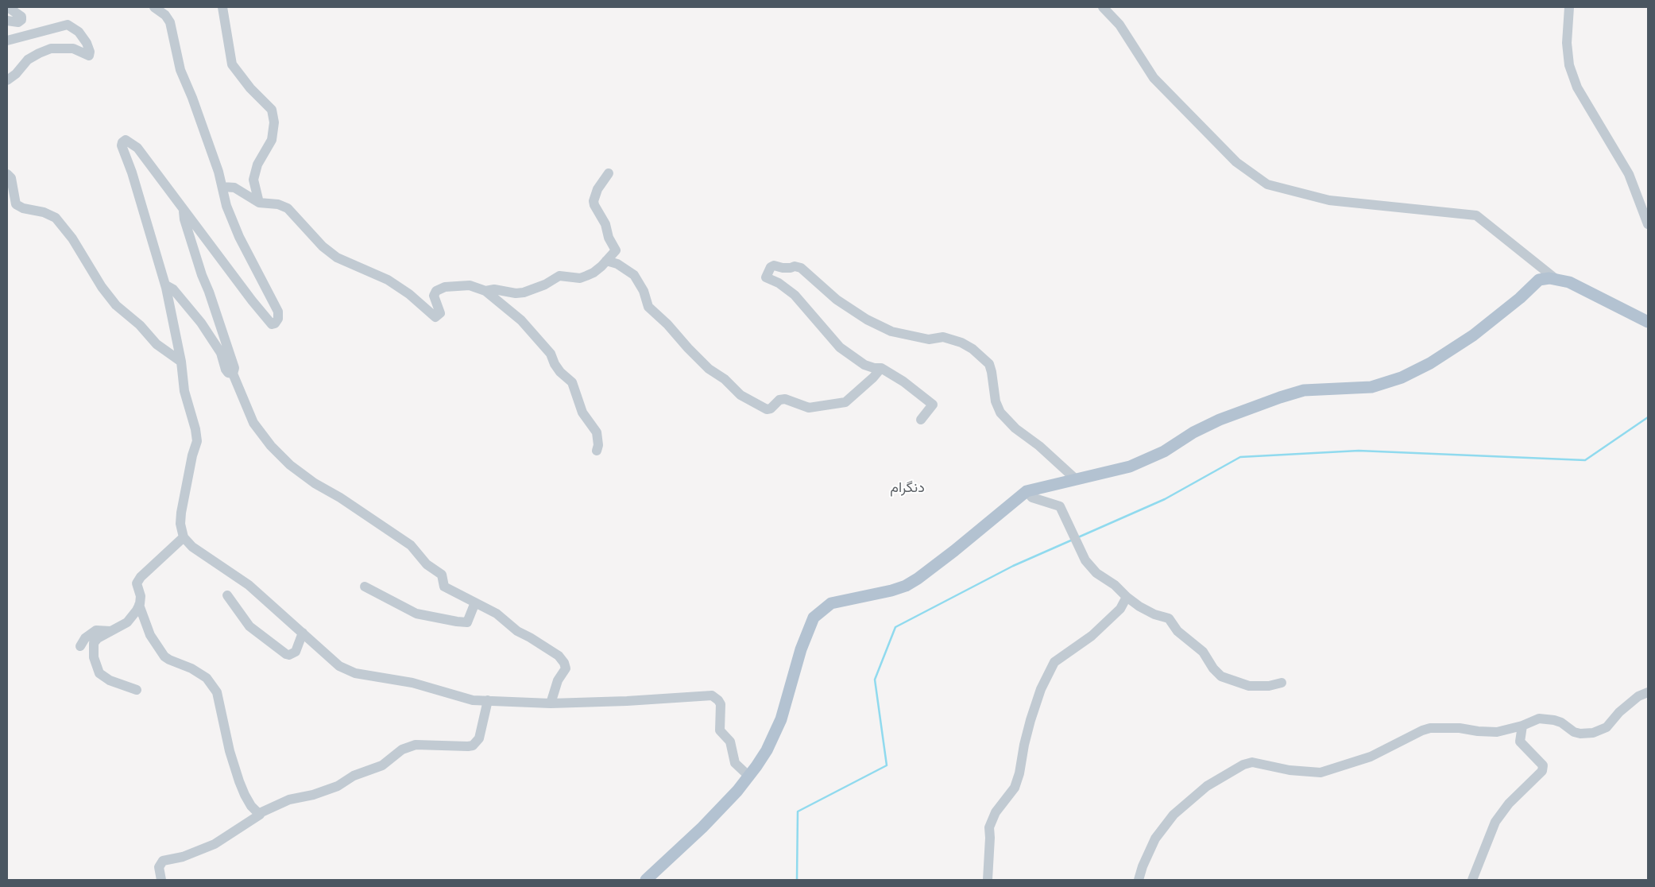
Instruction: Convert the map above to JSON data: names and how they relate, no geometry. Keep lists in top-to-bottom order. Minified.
{"districts":["دنگرام"]}
